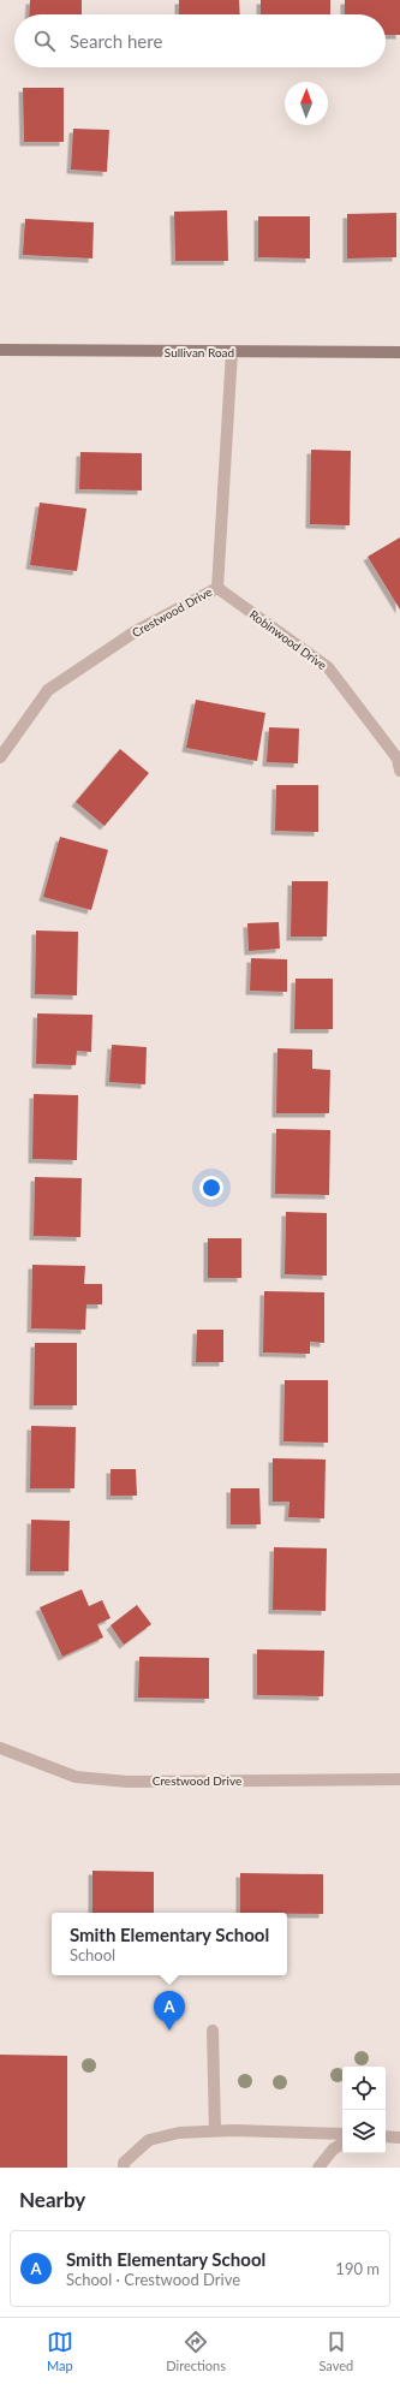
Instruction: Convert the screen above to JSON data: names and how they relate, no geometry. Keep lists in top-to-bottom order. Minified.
{"streets":{"street":["Sullivan Road","Crestwood Drive","Robinwood Drive"]},"crossings":[["Sullivan Road","Crestwood Drive"],["Crestwood Drive","Robinwood Drive"]],"north":"top","page":{"search":"Search here","popup":["Smith Elementary School","School"],"pins":"A","heading":"Nearby","list":[{"mark":"A","name":"Smith Elementary School","note":"School · Crestwood Drive","value":"190 m"}],"nav":["Map","Directions","Saved"]}}
